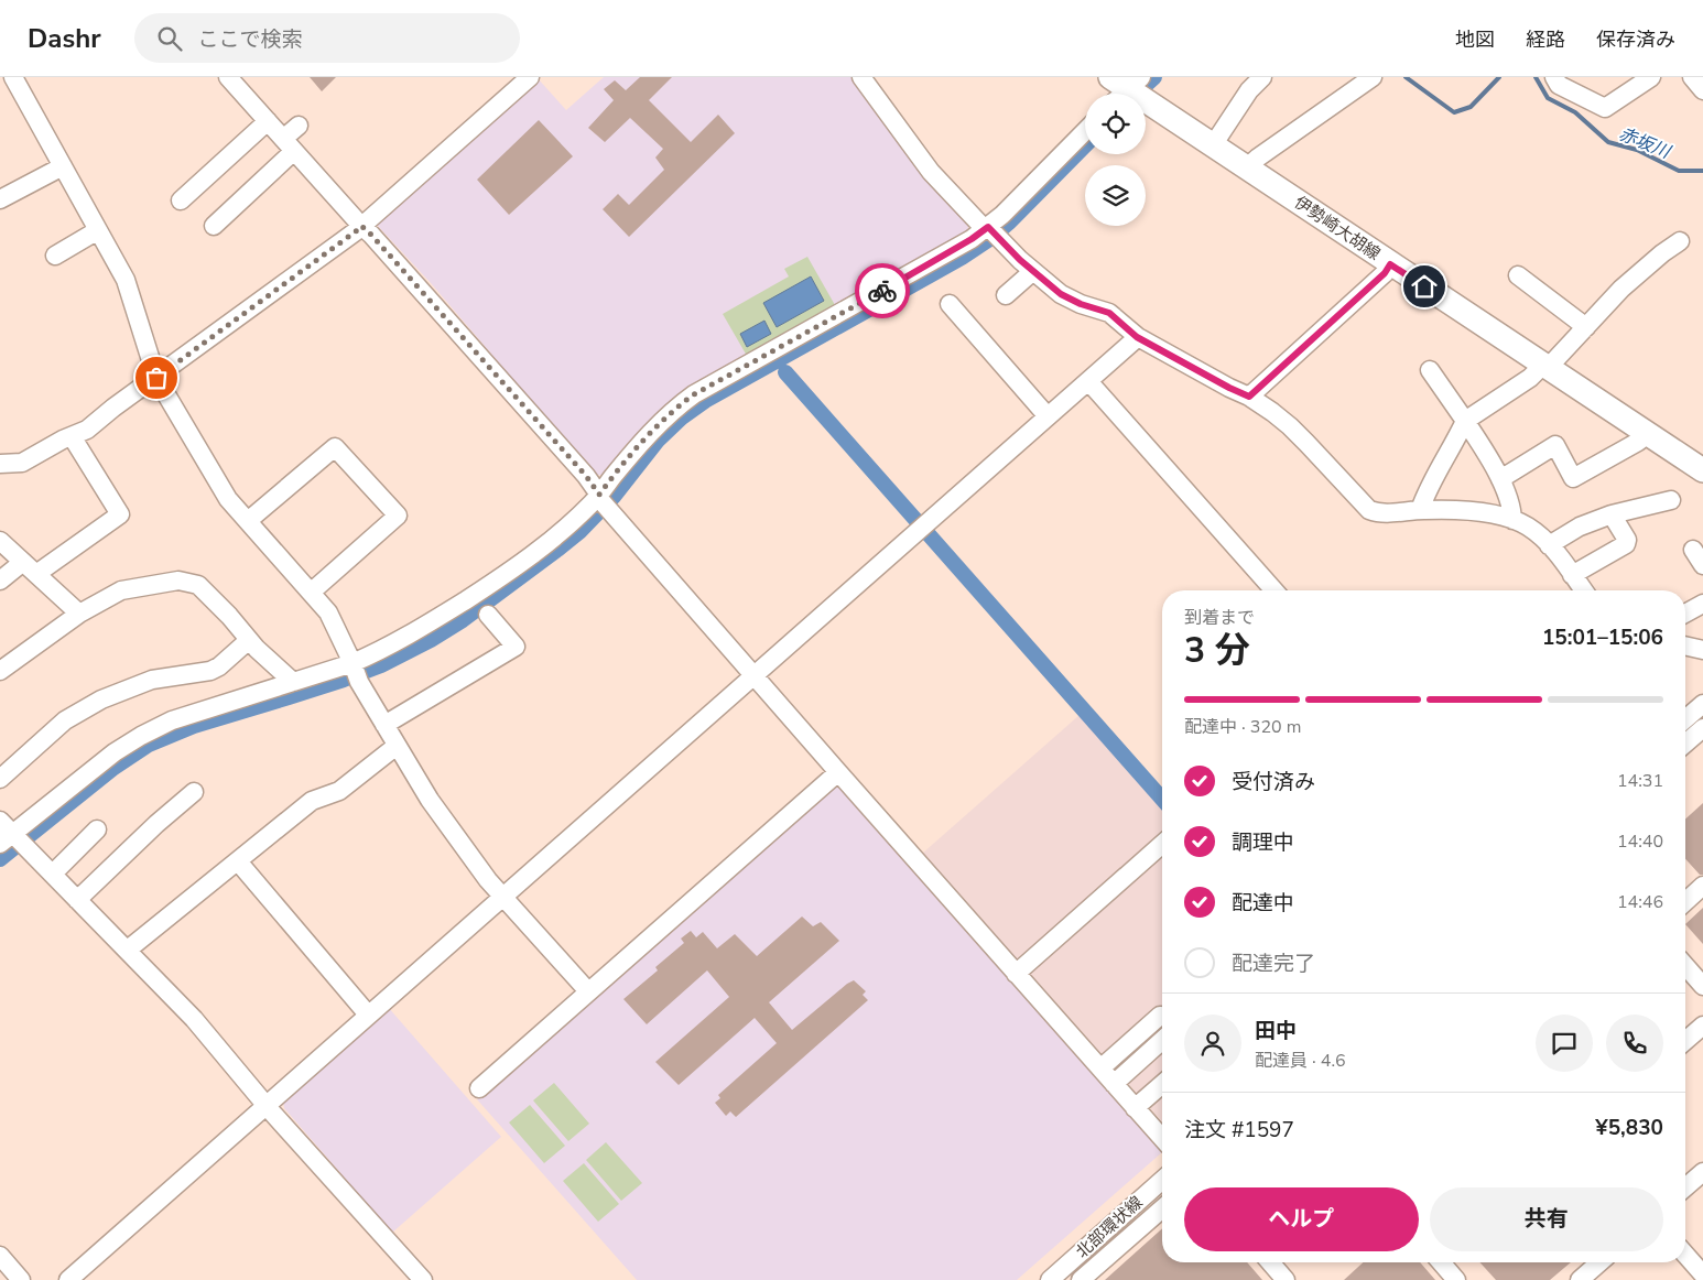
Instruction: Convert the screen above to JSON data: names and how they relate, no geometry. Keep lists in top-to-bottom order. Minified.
{"streets":{"main road":["伊勢崎大胡線"],"street":["北部環状線"]},"water":["赤坂川"],"page":{"header":"Dashr","search":"ここで検索","nav":["地図","経路","保存済み"],"heading":["3 分","到着まで","15:01–15:06"],"panel":["田中","配達員 · 4.6","注文 #1597","¥5,830"],"bar":"配達中 · 320 m","list":[["受付済み","14:31"],["調理中","14:40"],["配達中","14:46"],"配達完了"],"buttons":["ヘルプ","共有"]}}
